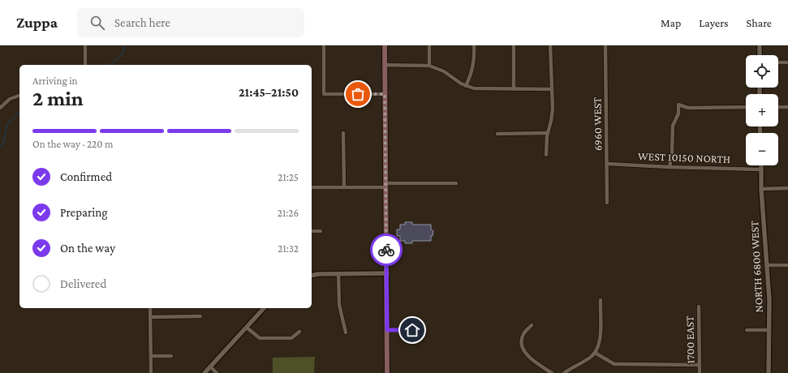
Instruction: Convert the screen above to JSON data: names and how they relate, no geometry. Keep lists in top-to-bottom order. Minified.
{"streets":{"street":["6960 WEST","WEST 10150 NORTH","NORTH 6800 WEST","1700 EAST"]},"crossings":[["6960 WEST","WEST 10150 NORTH"],["WEST 10150 NORTH","NORTH 6800 WEST"]],"page":{"header":"Zuppa","search":"Search here","nav":["Map","Layers","Share"],"map_buttons":["+","−"],"heading":["2 min","Arriving in","21:45–21:50"],"bar":"On the way · 220 m","list":[["Confirmed","21:25"],["Preparing","21:26"],["On the way","21:32"],"Delivered"]}}
